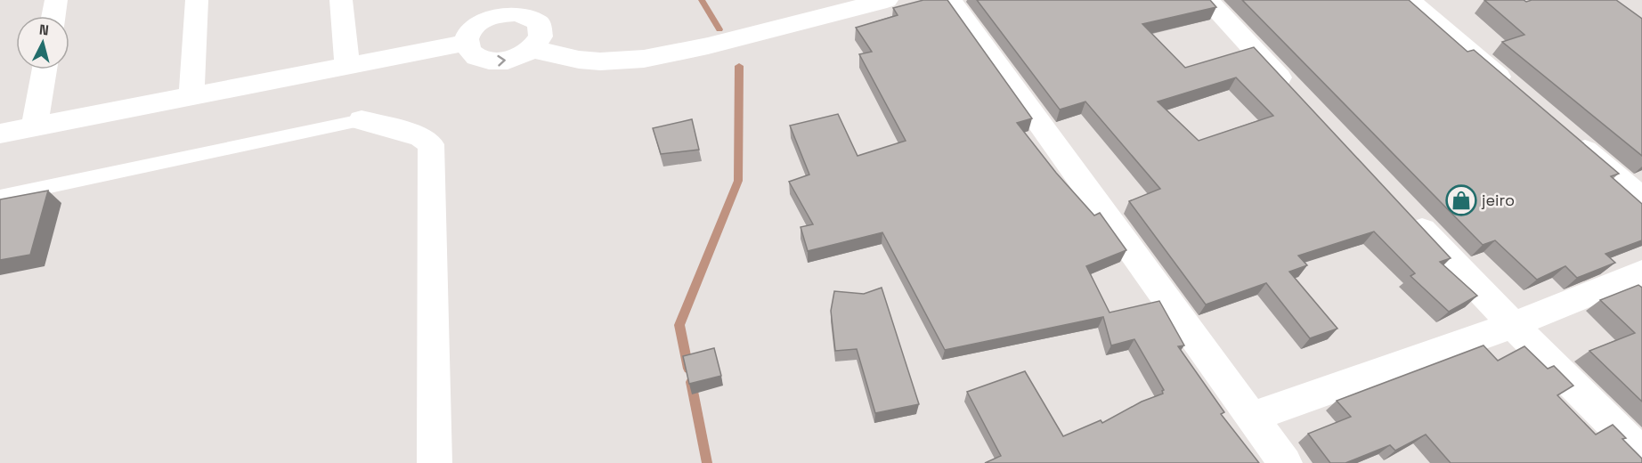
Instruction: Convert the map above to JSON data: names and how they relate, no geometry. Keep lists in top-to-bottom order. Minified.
{"places":{"shop":["jeiro"]},"north":"top"}
